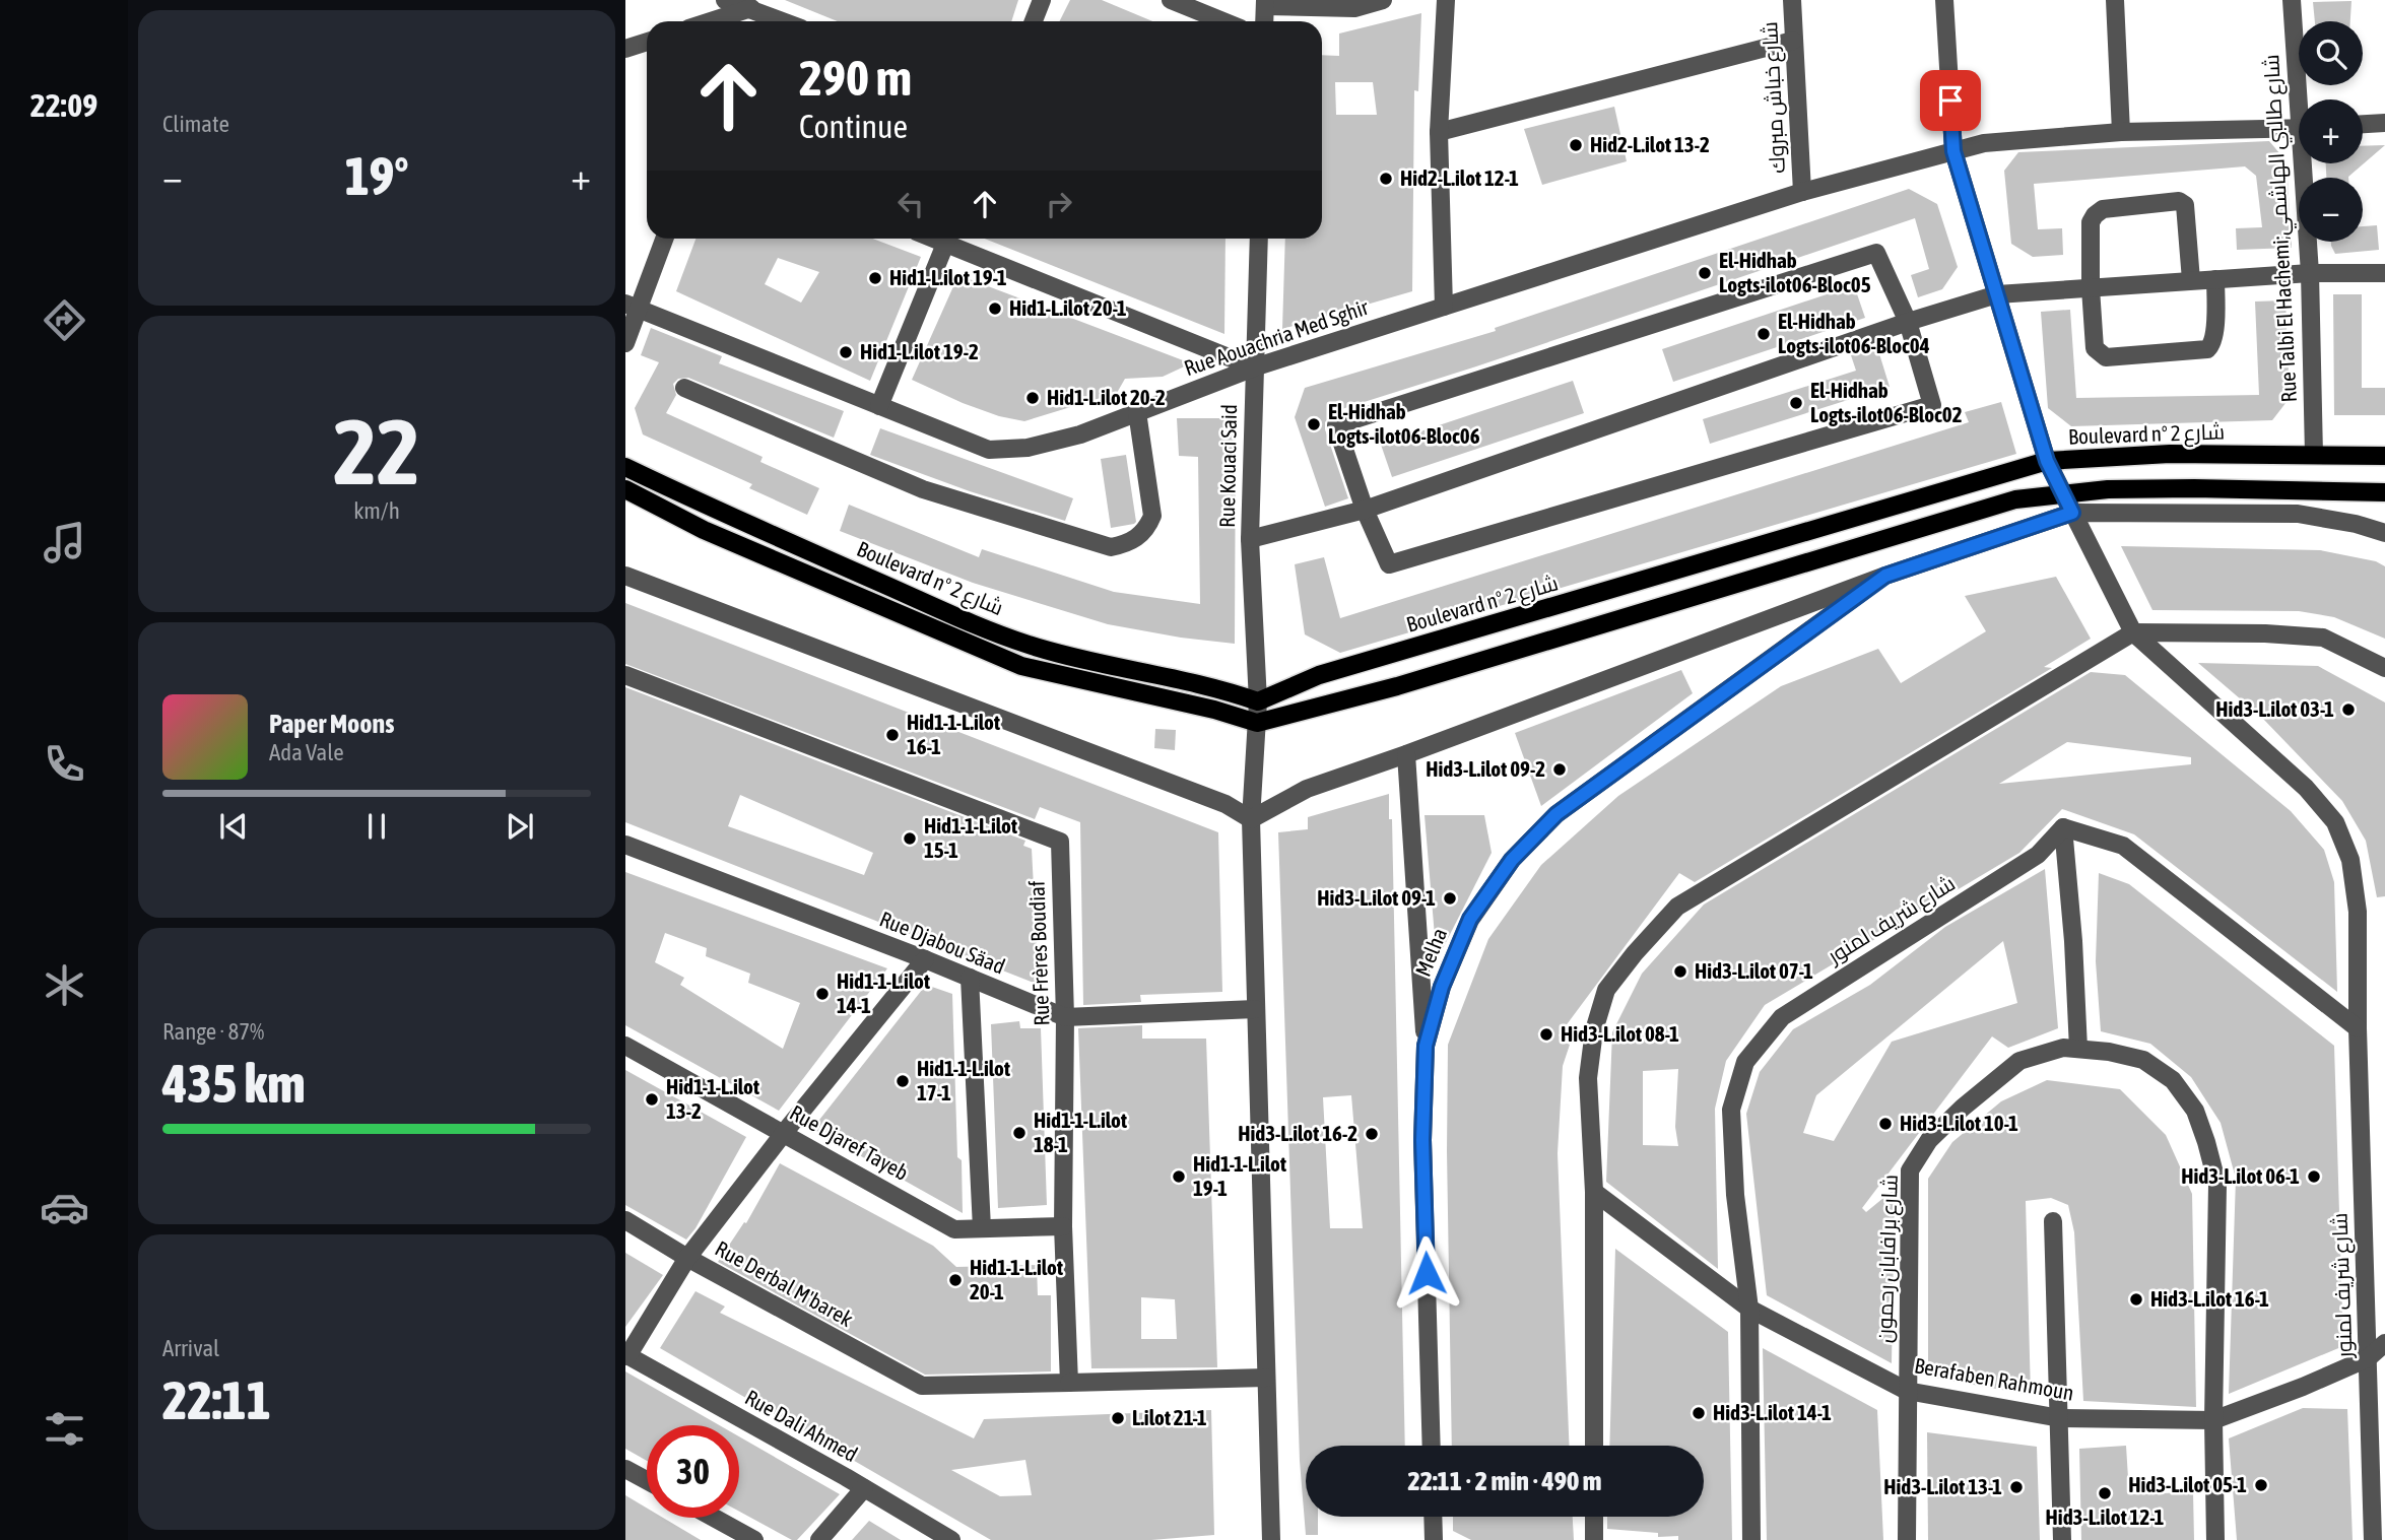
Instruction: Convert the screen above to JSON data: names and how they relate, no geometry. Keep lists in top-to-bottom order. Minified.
{"streets":{"main road":["Boulevard n° شارع 2"],"street":["شارع خباش مبروك","Rue Talbi El Hachemi;شارع طالبي الهاشمي","Rue Aouachria Med Sghir","Rue Kouaci Said","شارع شريف لمنور","Rue Djabou Säad","Melha","Rue Frères Boudiaf","Rue Djaref Tayeb","شارع برافابان رحمون","Rue Derbal M'barek","Berafaben Rahmoun","Rue Dali Ahmed"]},"crossings":[["شارع خباش مبروك","Rue Aouachria Med Sghir"],["Rue Talbi El Hachemi;شارع طالبي الهاشمي","Boulevard n° شارع 2"],["Rue Aouachria Med Sghir","Rue Kouaci Said"],["Boulevard n° شارع 2","Rue Kouaci Said"],["Rue Kouaci Said","Rue Djabou Säad"],["شارع شريف لمنور","Berafaben Rahmoun"],["Rue Djabou Säad","Rue Frères Boudiaf"],["Rue Frères Boudiaf","Rue Djaref Tayeb"],["Rue Frères Boudiaf","Rue Derbal M'barek"],["شارع برافابان رحمون","Berafaben Rahmoun"]],"places":["Hid2-L.ilot 13-2","Hid2-L.ilot 12-1","El-Hidhab Logts-ilot06-Bloc05","Hid1-L.ilot 19-1","Hid1-L.ilot 20-1","El-Hidhab Logts-ilot06-Bloc04","Hid1-L.ilot 19-2","Hid1-L.ilot 20-2","El-Hidhab Logts-ilot06-Bloc02","El-Hidhab Logts-ilot06-Bloc06","Hid3-L.ilot 03-1","Hid1-1-L.ilot 16-1","Hid3-L.ilot 09-2","Hid1-1-L.ilot 15-1","Hid3-L.ilot 09-1","Hid3-L.ilot 07-1","Hid1-1-L.ilot 14-1","Hid3-L.ilot 08-1","Hid1-1-L.ilot 17-1","Hid1-1-L.ilot 13-2","Hid3-L.ilot 10-1","Hid1-1-L.ilot 18-1","Hid3-L.ilot 16-2","Hid1-1-L.ilot 19-1","Hid3-L.ilot 06-1","Hid1-1-L.ilot 20-1","Hid3-L.ilot 16-1","Hid3-L.ilot 14-1","L.ilot 21-1","Hid3-L.ilot 05-1","Hid3-L.ilot 13-1","Hid3-L.ilot 12-1"],"page":{"tabs":"22:09","tile":["Climate",["22","km/h"],["Range · 87%","435 km"],["Arrival","22:11"]],"map_buttons":["+","−"],"turn":["290 m","Continue"],"heat":["−","19°","+"],"song":["Paper Moons","Ada Vale"],"limit":"30","trip":"22:11 · 2 min · 490 m"}}
